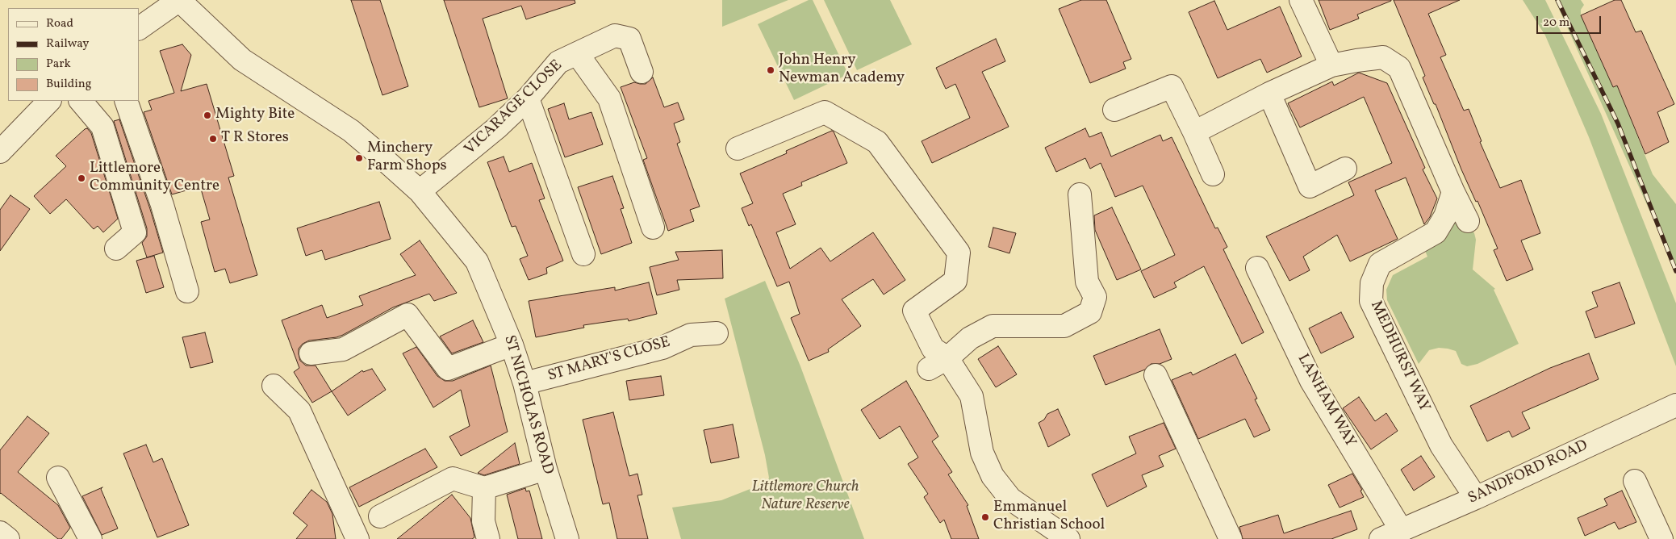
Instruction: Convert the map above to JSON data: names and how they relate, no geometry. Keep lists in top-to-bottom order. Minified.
{"streets":{"street":["VICARAGE CLOSE","MEDHURST WAY","ST MARY'S CLOSE","LANHAM WAY","ST NICHOLAS ROAD","SANDFORD ROAD"]},"crossings":[["VICARAGE CLOSE","ST NICHOLAS ROAD"],["MEDHURST WAY","SANDFORD ROAD"],["ST MARY'S CLOSE","ST NICHOLAS ROAD"],["LANHAM WAY","SANDFORD ROAD"]],"parks":["Littlemore Church Nature Reserve"],"places":["John Henry Newman Academy","Mighty Bite","T R Stores","Minchery Farm Shops","Littlemore Community Centre","Emmanuel Christian School"],"legend":["Road","Railway","Park","Building"],"scale_bar":"20 m"}
